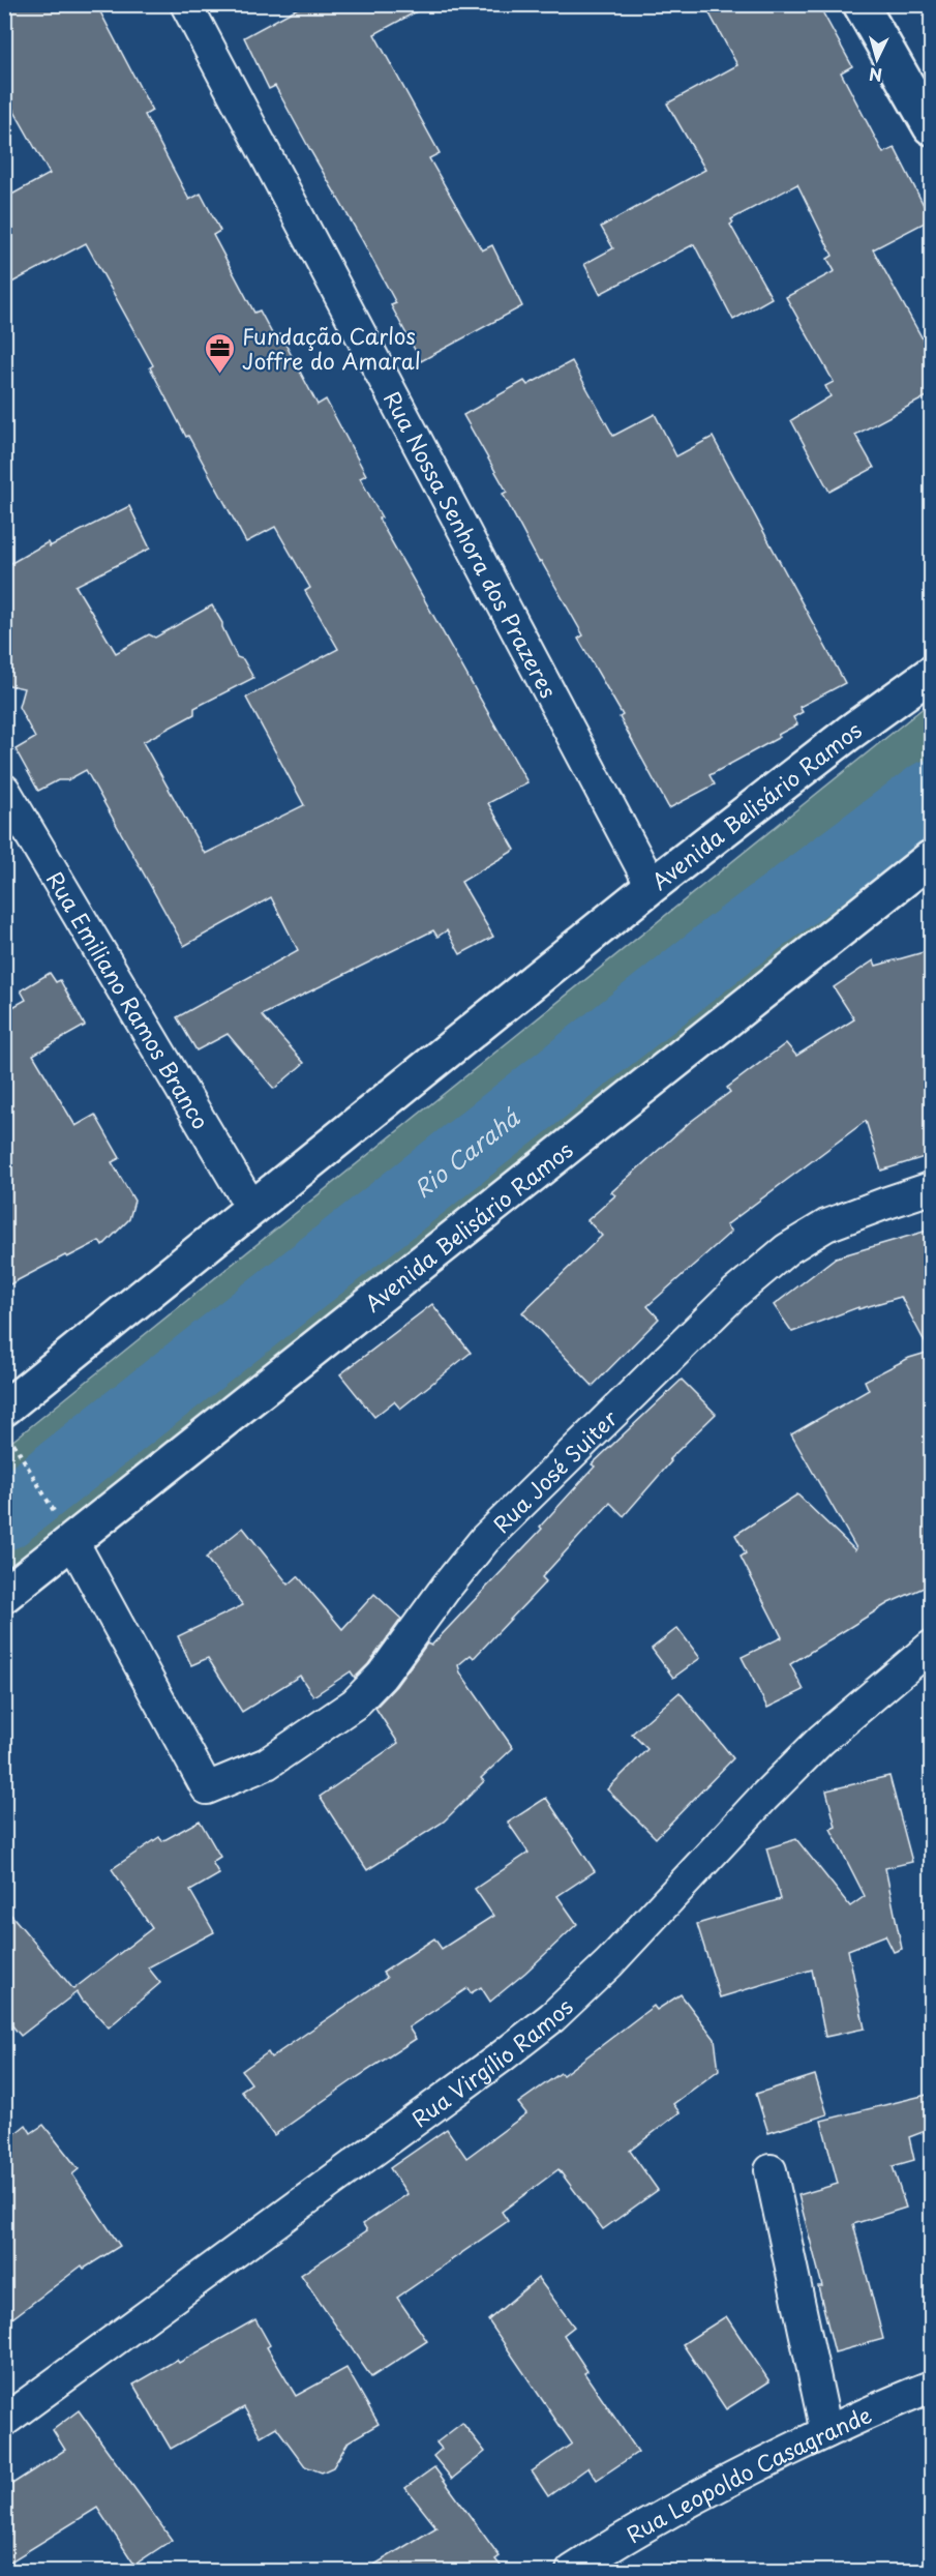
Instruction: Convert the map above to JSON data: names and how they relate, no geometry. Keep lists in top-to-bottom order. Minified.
{"streets":{"main road":["Avenida Belisário Ramos"],"street":["Rua Nossa Senhora dos Prazeres","Rua Emiliano Ramos Branco","Rua José Suiter","Rua Virgílio Ramos","Rua Leopoldo Casagrande"]},"crossings":[["Rua Nossa Senhora dos Prazeres","Avenida Belisário Ramos"],["Avenida Belisário Ramos","Rua Emiliano Ramos Branco"],["Avenida Belisário Ramos","Rua José Suiter"]],"water":["Rio Carahá"],"places":{"office":["Fundação Carlos Joffre do Amaral"]},"north":"bottom"}
